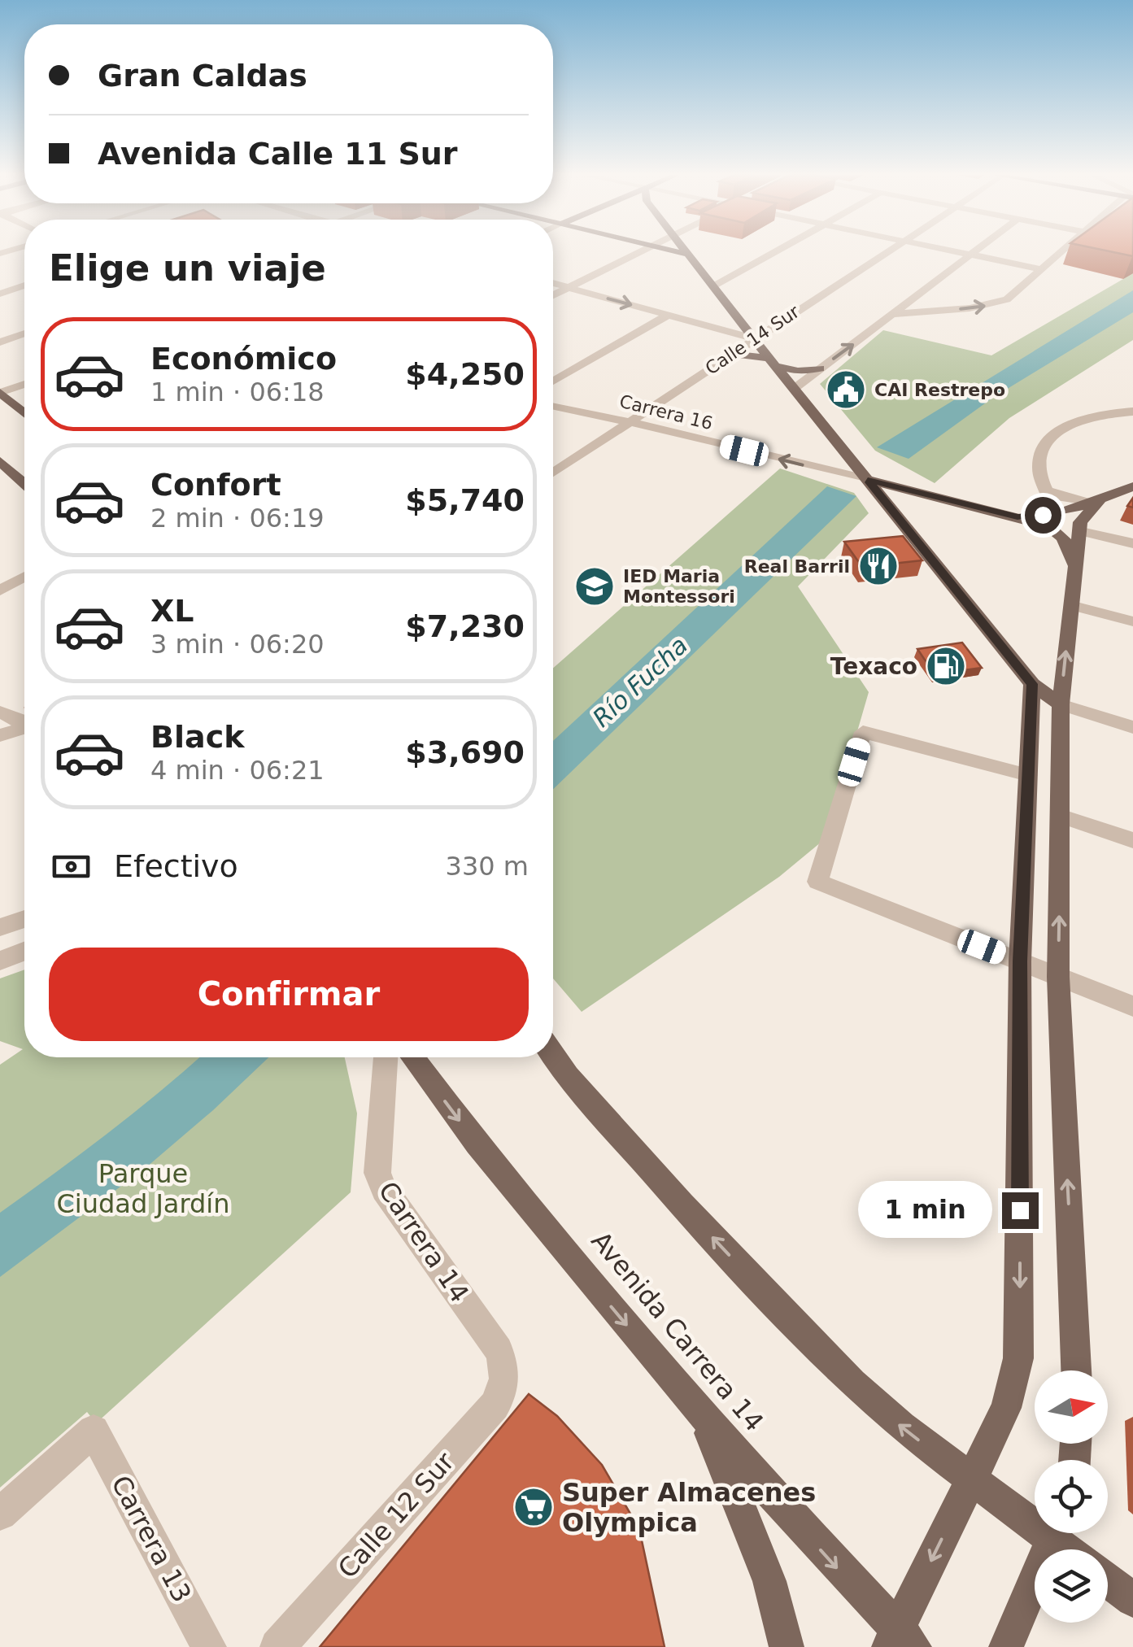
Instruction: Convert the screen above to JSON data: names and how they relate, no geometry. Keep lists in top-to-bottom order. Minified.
{"streets":{"main road":["Carrera 16","Avenida Carrera 14"],"street":["Calle 14 Sur","Carrera 14","Calle 12 Sur","Carrera 13"]},"crossings":[["Calle 14 Sur","Carrera 16"],["Carrera 14","Calle 12 Sur"]],"water":["Río Fucha"],"parks":["Parque Ciudad Jardín"],"places":{"public building":["CAI Restrepo"],"restaurant":["Real Barril"],"school or university":["IED Maria Montessori"],"fuel station":["Texaco"],"supermarket":["Super Almacenes Olympica"]},"north":"right","page":{"banner":["Gran Caldas","Avenida Calle 11 Sur"],"heading":"Elige un viaje","list":[{"name":"Económico","note":"1 min · 06:18","value":"$4,250"},{"name":"Confort","note":"2 min · 06:19","value":"$5,740"},{"name":"XL","note":"3 min · 06:20","value":"$7,230"},{"name":"Black","note":"4 min · 06:21","value":"$3,690"}],"pay":["Efectivo","330 m"],"buttons":"Confirmar","bubble":"1 min"}}
